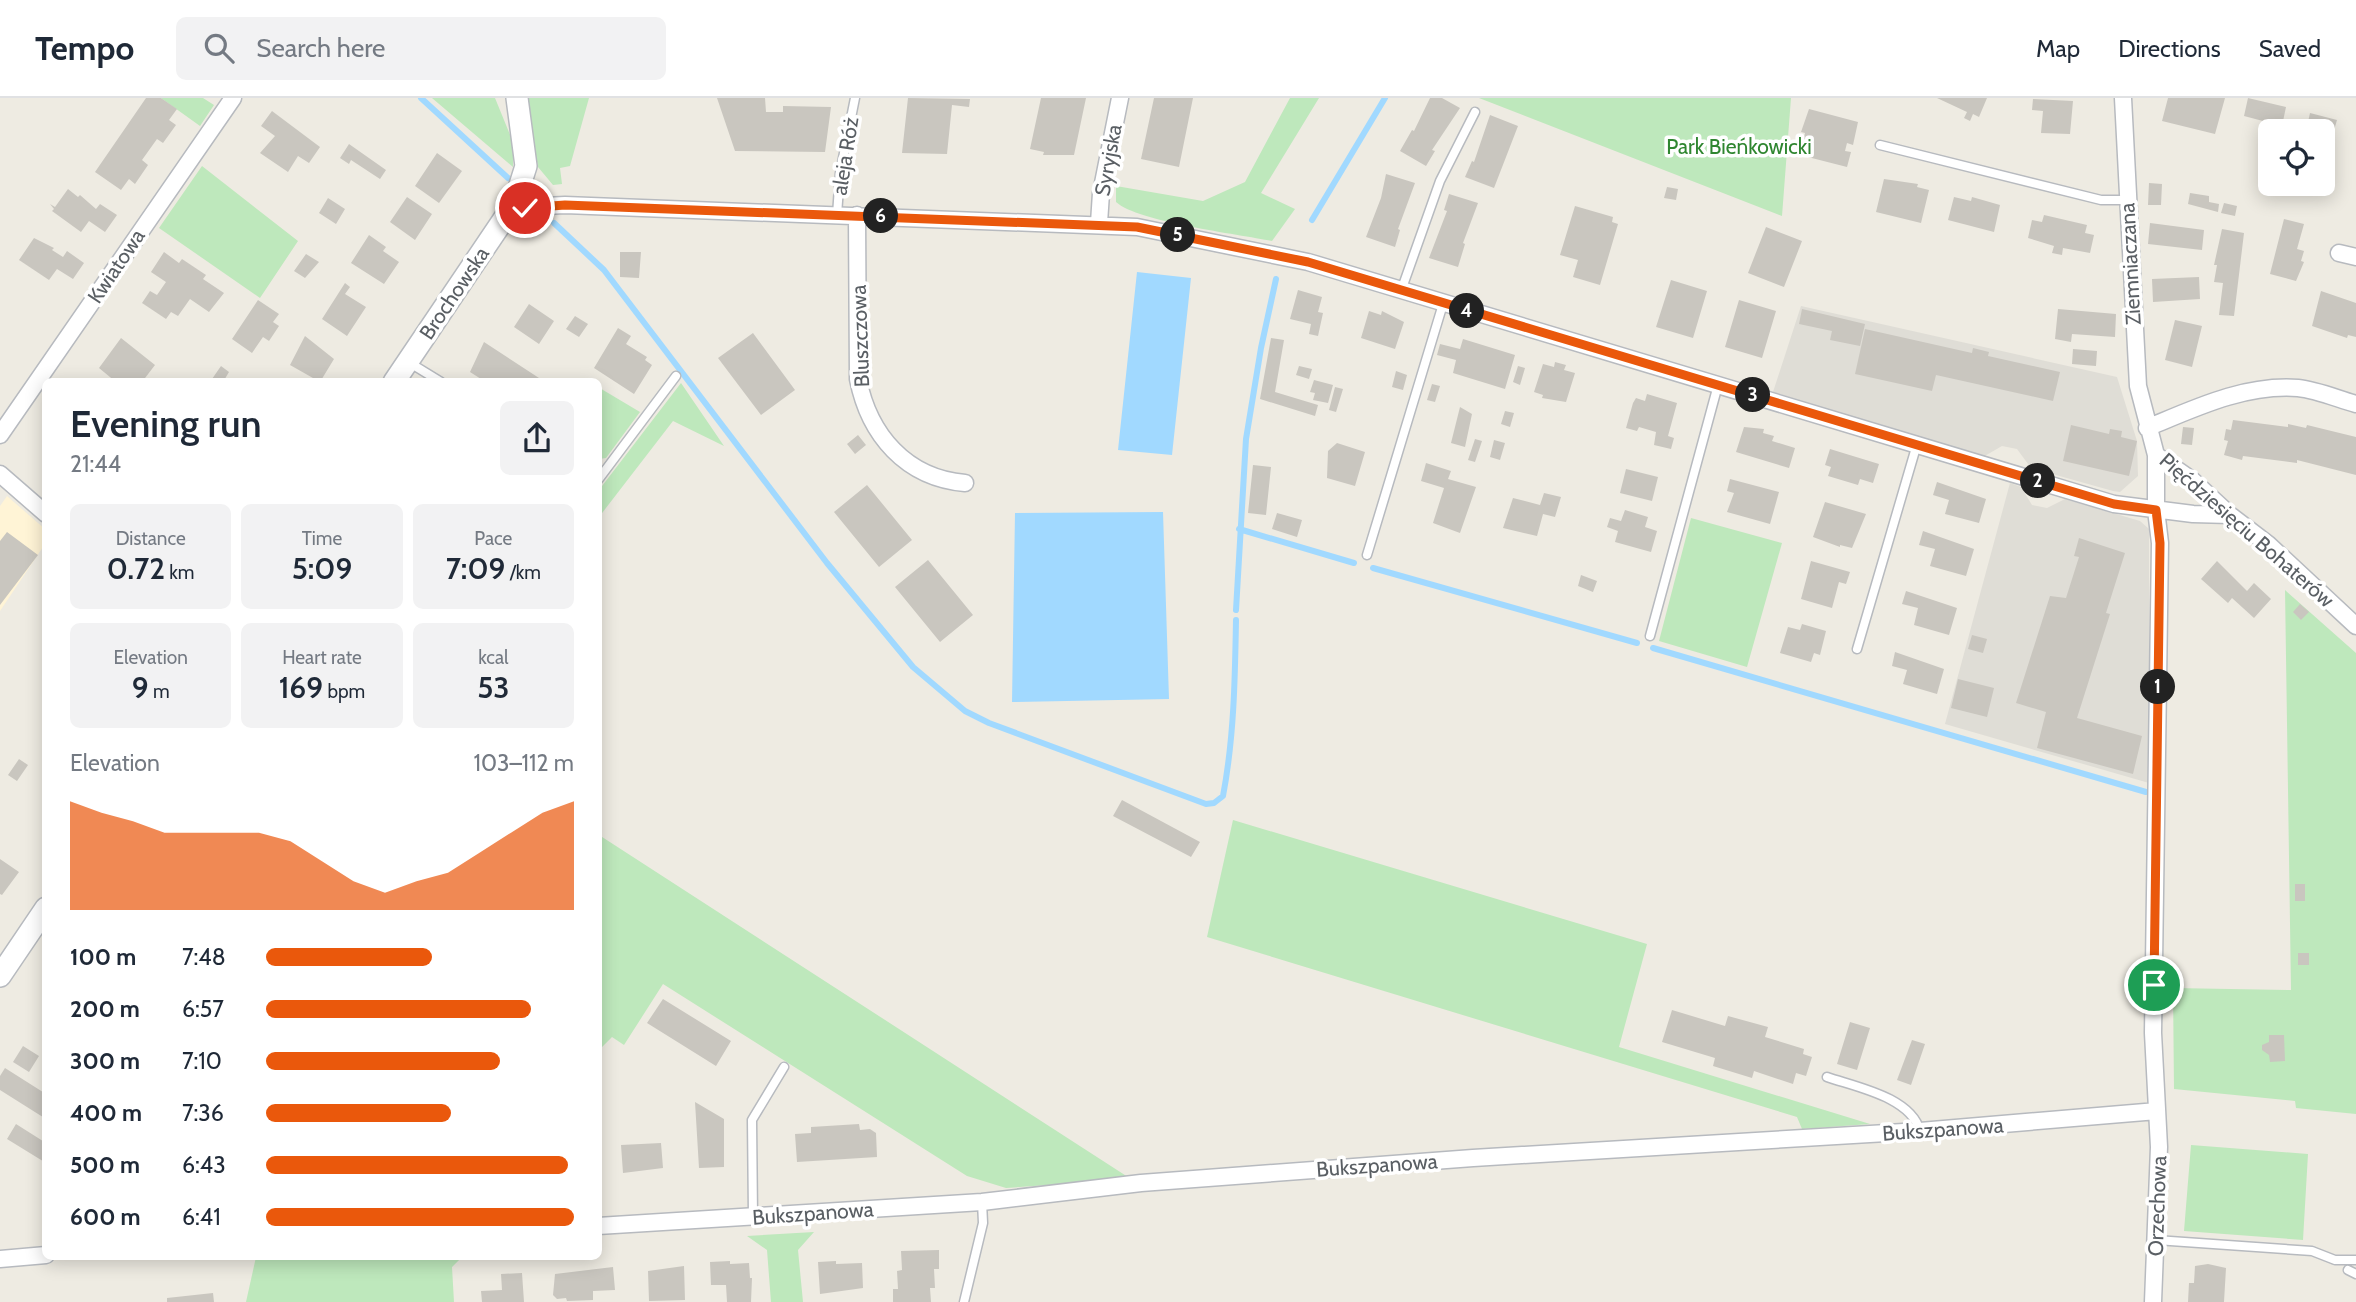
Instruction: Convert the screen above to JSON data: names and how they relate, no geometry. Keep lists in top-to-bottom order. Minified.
{"streets":{"street":["Syryjska","Ziemniaczana","Kwiatowa","Brochowska","Bluszczowa","Pięćdziesięciu Bohaterów","Bukszpanowa","Orzechowa"],"lane":["aleja Róż"]},"crossings":[["Ziemniaczana","Pięćdziesięciu Bohaterów"],["Pięćdziesięciu Bohaterów","Orzechowa"],["Bukszpanowa","Orzechowa"]],"parks":["Park Bieńkowicki"],"page":{"header":"Tempo","search":"Search here","nav":["Map","Directions","Saved"],"pins":["6","5","4","3","2","1"],"heading":["Evening run","21:44"],"stats":[["Distance","0.72 km"],["Time","5:09"],["Pace","7:09 /km"],["Elevation","9 m"],["Heart rate","169 bpm"],["kcal","53"]],"chart":["Elevation","103–112 m"],"list":[{"name":"100 m","note":"7:48"},{"name":"200 m","note":"6:57"},{"name":"300 m","note":"7:10"},{"name":"400 m","note":"7:36"},{"name":"500 m","note":"6:43"},{"name":"600 m","note":"6:41"}]}}
